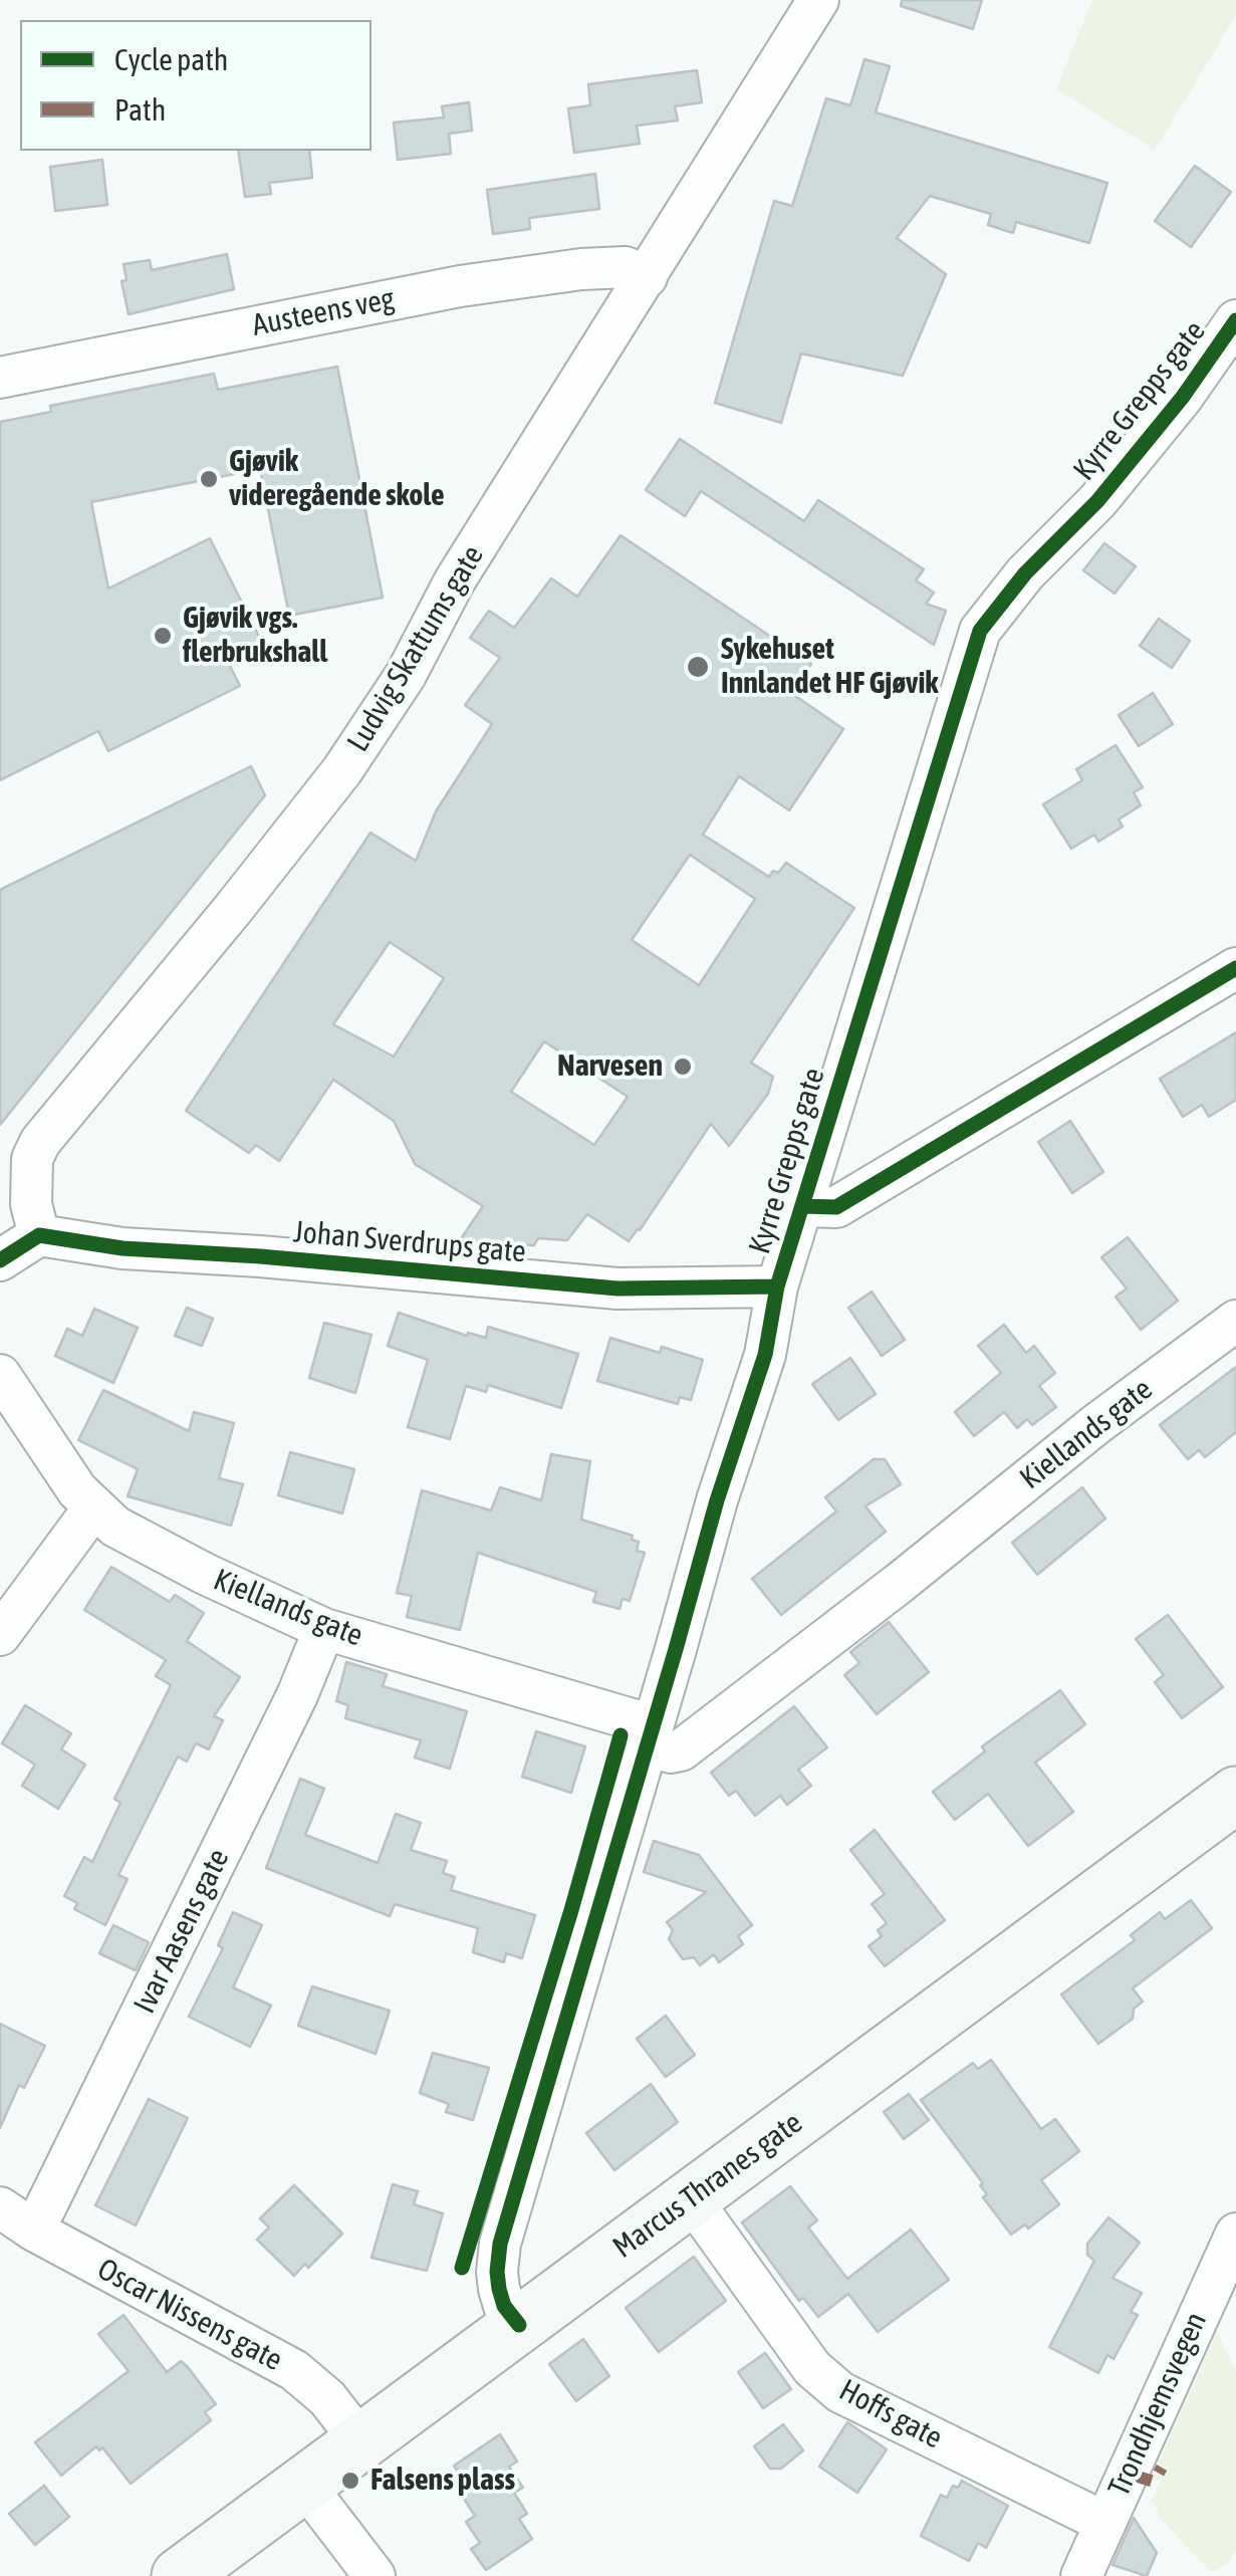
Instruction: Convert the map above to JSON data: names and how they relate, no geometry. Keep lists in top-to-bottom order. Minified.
{"streets":{"main road":["Marcus Thranes gate"],"street":["Austeens veg","Kyrre Grepps gate","Ludvig Skattums gate","Johan Sverdrups gate","Kiellands gate","Ivar Aasens gate","Oscar Nissens gate","Trondhjemsvegen","Hoffs gate"]},"crossings":[["Austeens veg","Ludvig Skattums gate"],["Kyrre Grepps gate","Johan Sverdrups gate"],["Kyrre Grepps gate","Kiellands gate"],["Kyrre Grepps gate","Marcus Thranes gate"],["Ludvig Skattums gate","Johan Sverdrups gate"],["Kiellands gate","Ivar Aasens gate"],["Ivar Aasens gate","Oscar Nissens gate"],["Marcus Thranes gate","Oscar Nissens gate"],["Marcus Thranes gate","Hoffs gate"],["Trondhjemsvegen","Hoffs gate"]],"places":["Gjøvik videregående skole","Gjøvik vgs. flerbrukshall","Sykehuset Innlandet HF Gjøvik","Narvesen","Falsens plass"],"legend":["Cycle path","Path"]}
